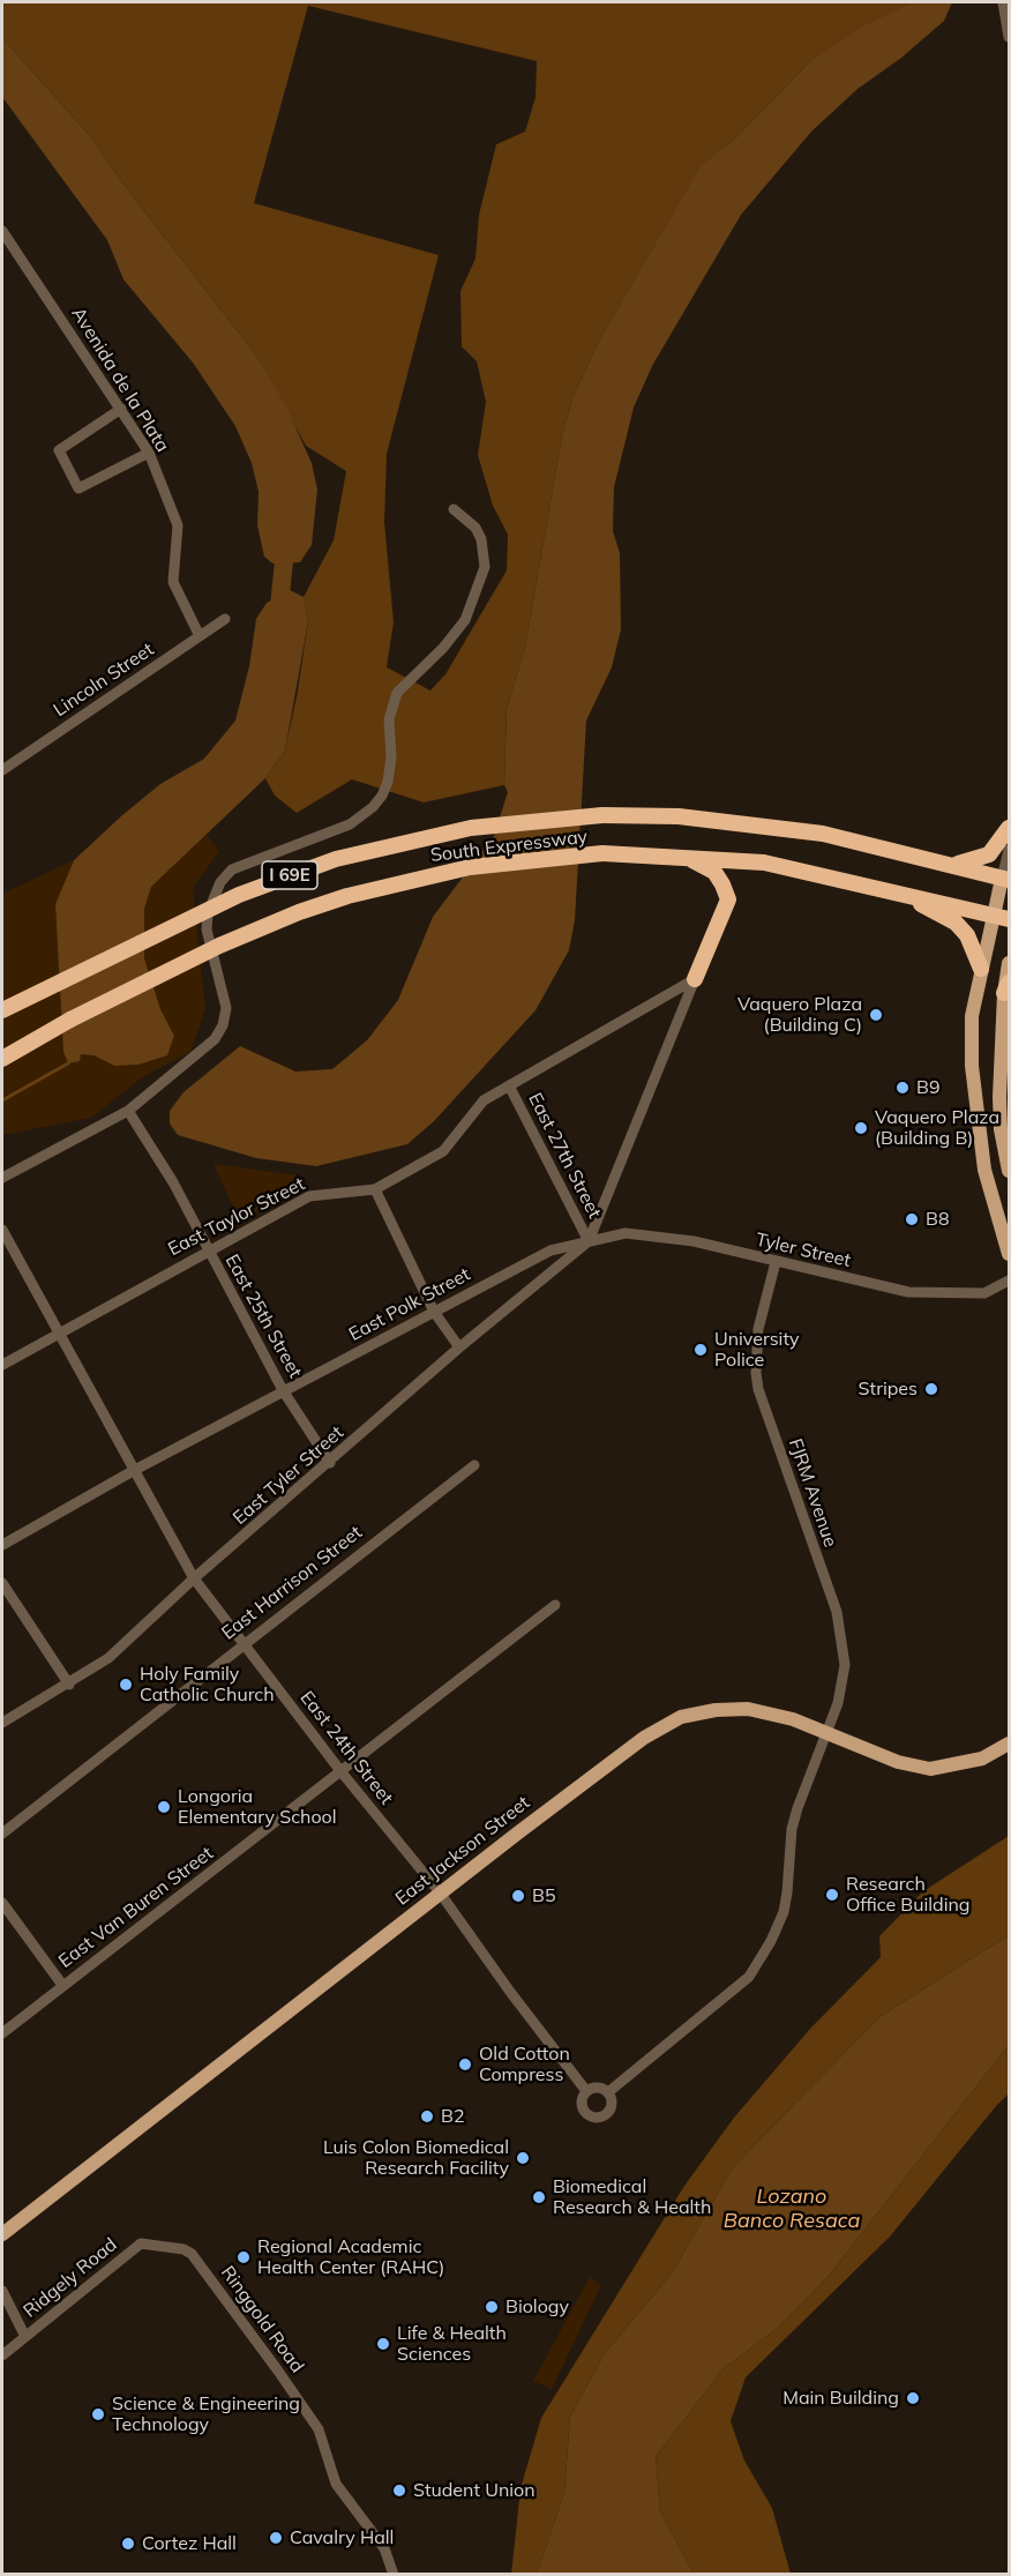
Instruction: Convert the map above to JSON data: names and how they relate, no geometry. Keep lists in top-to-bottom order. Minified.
{"streets":{"highway":["South Expressway","I 69E"],"main road":["East Jackson Street"],"street":["Avenida de la Plata","Lincoln Street","East 27th Street","East Taylor Street","Tyler Street","East Polk Street","East 25th Street","East Tyler Street","FJRM Avenue","East Harrison Street","East 24th Street","East Van Buren Street","Ridgely Road","Ringgold Road"]},"crossings":[["Avenida de la Plata","Lincoln Street"],["East 27th Street","East Taylor Street"],["East 27th Street","Tyler Street"],["East 27th Street","East Polk Street"],["East 27th Street","East Tyler Street"],["East Taylor Street","East 25th Street"],["East Taylor Street","East 24th Street"],["Tyler Street","East Polk Street"],["Tyler Street","East Tyler Street"],["Tyler Street","FJRM Avenue"],["East Polk Street","East 25th Street"],["East Polk Street","East Tyler Street"],["East Polk Street","East 24th Street"],["East 25th Street","East Tyler Street"],["East Tyler Street","East 24th Street"],["FJRM Avenue","East 24th Street"],["FJRM Avenue","East Jackson Street"],["East Harrison Street","East 24th Street"],["East 24th Street","East Jackson Street"],["East 24th Street","East Van Buren Street"],["Ridgely Road","Ringgold Road"]],"water":["Lozano Banco Resaca"],"places":["Vaquero Plaza (Building C)","B9","Vaquero Plaza (Building B)","B8","University Police","Stripes","Holy Family Catholic Church","Longoria Elementary School","Research Office Building","B5","Old Cotton Compress","B2","Luis Colon Biomedical Research Facility","Biomedical Research & Health","Regional Academic Health Center (RAHC)","Biology","Life & Health Sciences","Main Building","Science & Engineering Technology","Student Union","Cavalry Hall","Cortez Hall"]}
